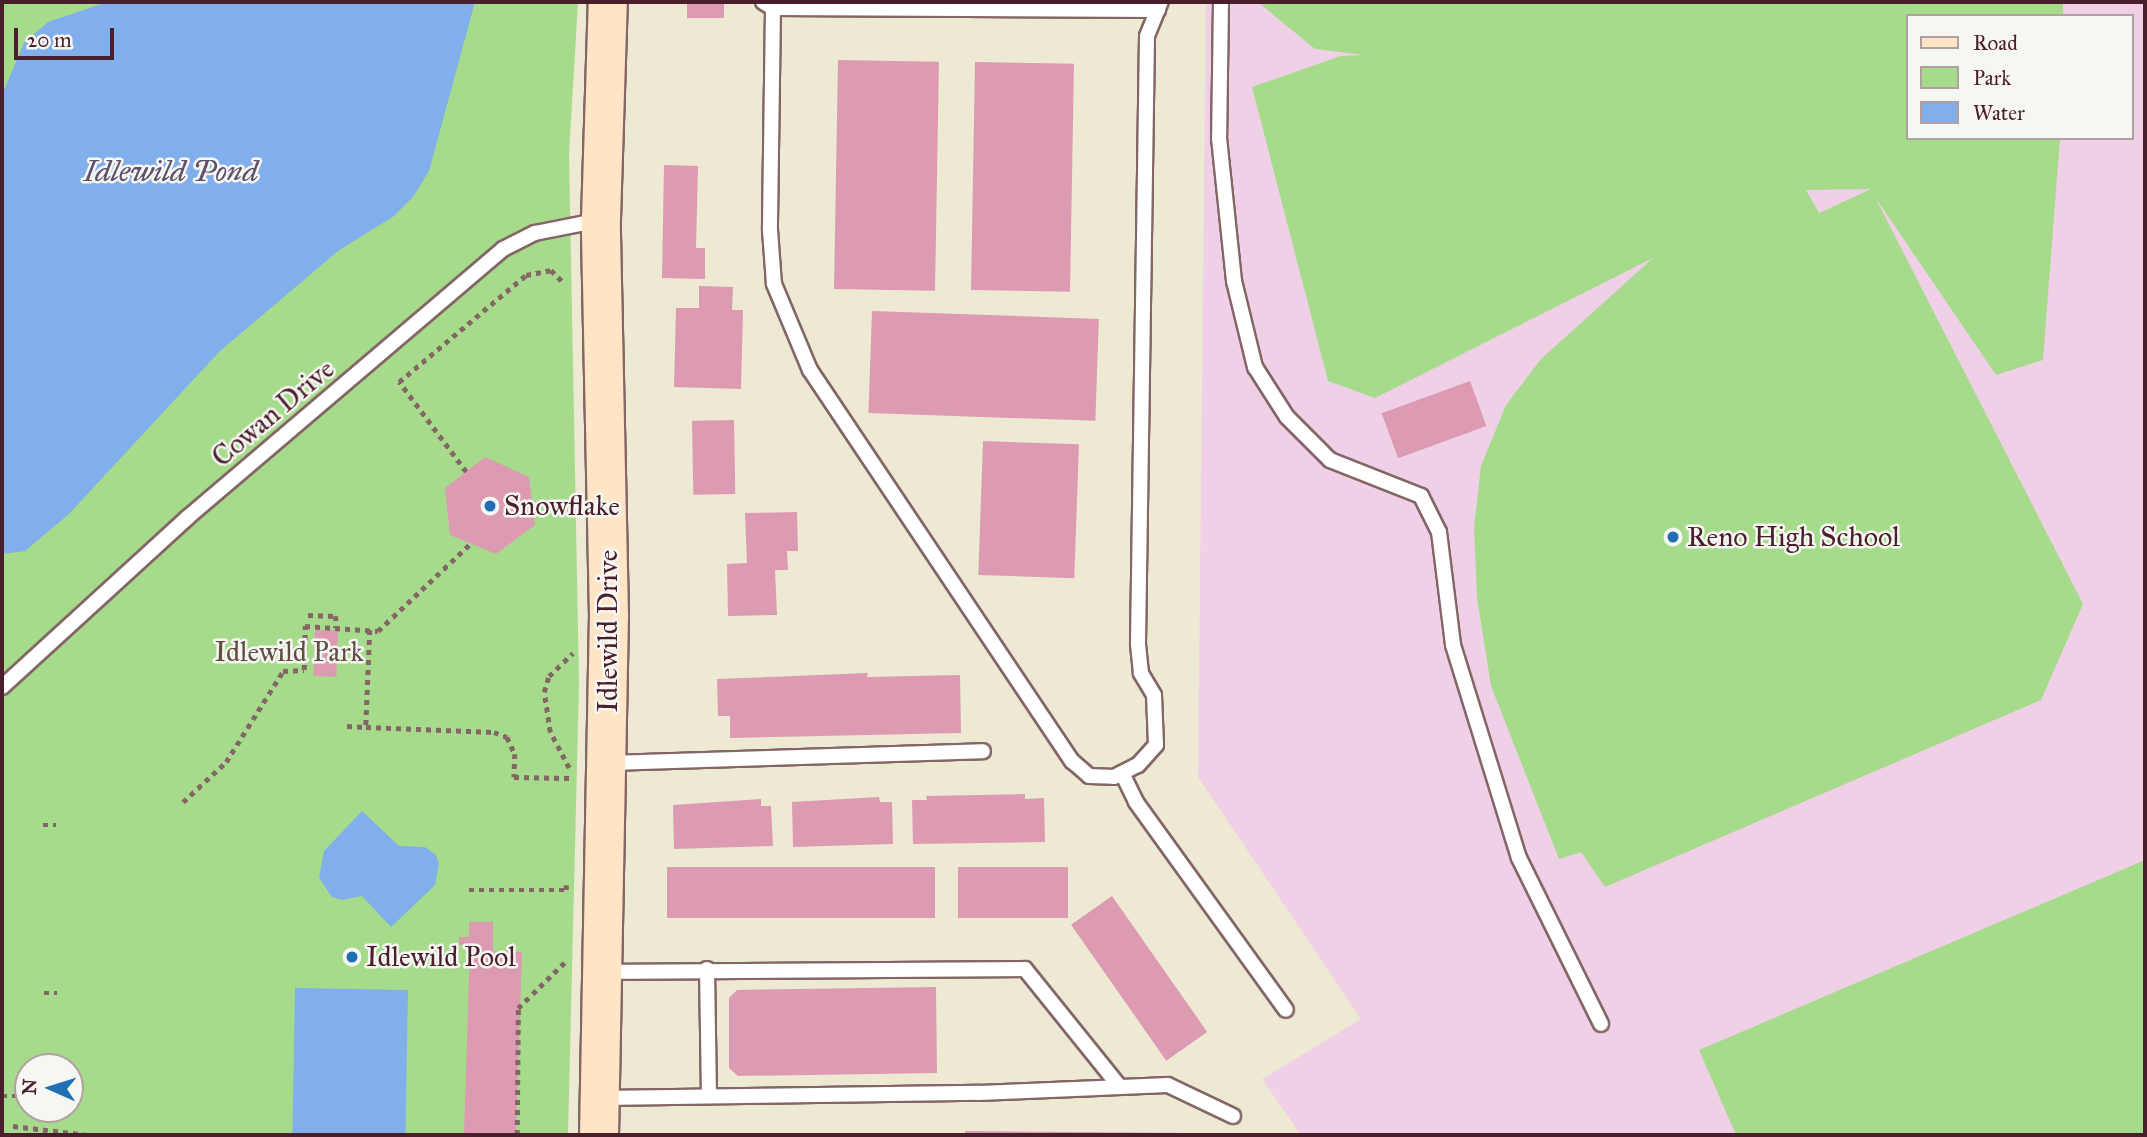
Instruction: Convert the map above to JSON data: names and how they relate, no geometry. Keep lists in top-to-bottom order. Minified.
{"streets":{"street":["Idlewild Drive"],"lane":["Cowan Drive"]},"crossings":[["Cowan Drive","Idlewild Drive"]],"water":["Idlewild Pond"],"parks":["Idlewild Park"],"places":["Snowflake","Reno High School","Idlewild Pool"],"legend":["Road","Park","Water"],"scale_bar":"20 m","north":"left"}
